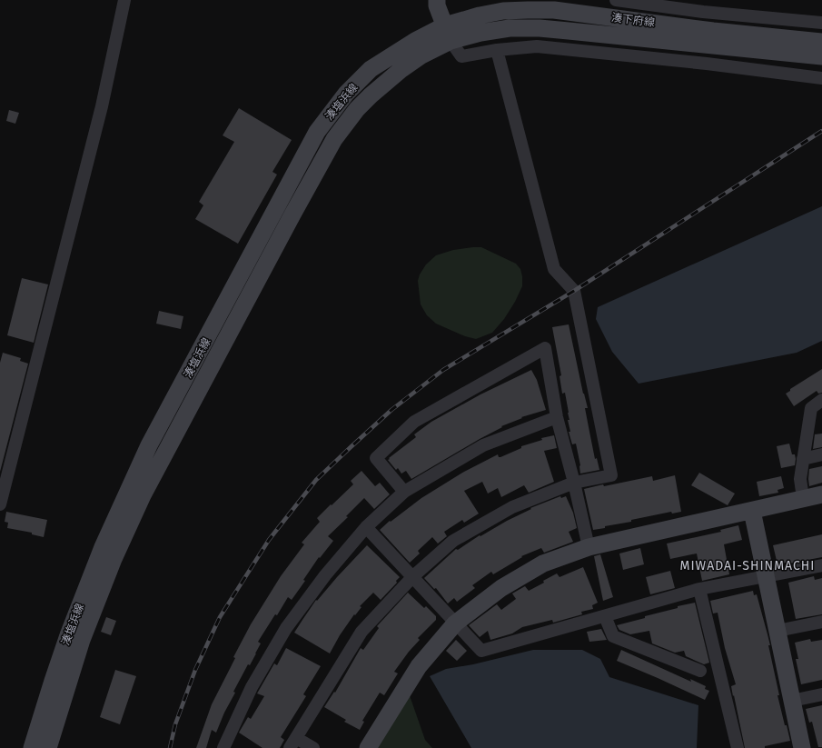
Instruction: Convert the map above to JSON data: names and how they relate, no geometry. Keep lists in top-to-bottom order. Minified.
{"streets":{"main road":["湊下府線","湊塩浜線"]},"crossings":[["湊下府線","湊塩浜線"]],"districts":["MIWADAI-SHINMACHI"]}
